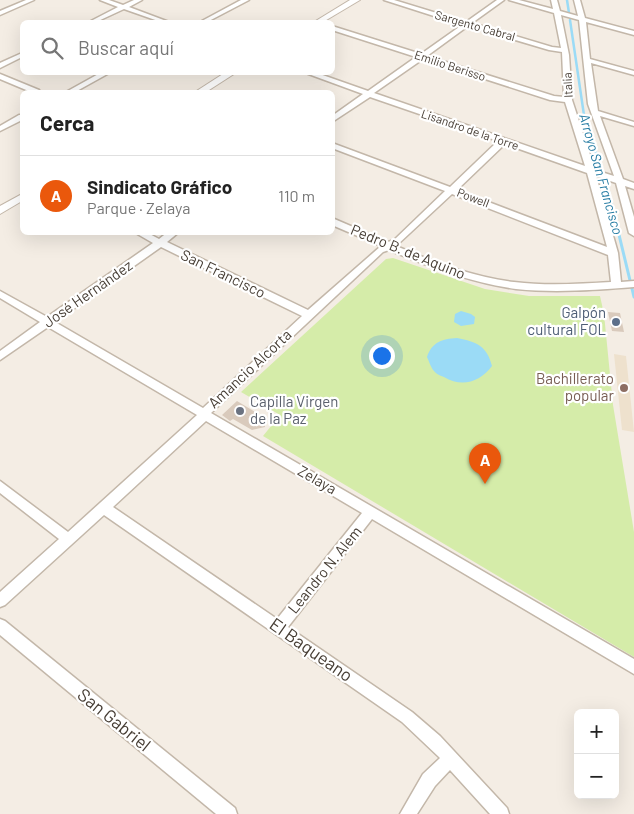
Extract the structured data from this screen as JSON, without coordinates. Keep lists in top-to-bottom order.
{
  "streets": {
    "street": [
      "Sargento Cabral",
      "Emilio Berisso",
      "Italia",
      "Lisandro de la Torre",
      "Powell",
      "Pedro B. de Aquino",
      "San Francisco",
      "José Hernández",
      "Amancio Alcorta",
      "Zelaya",
      "Leandro N. Alem",
      "El Baqueano",
      "San Gabriel"
    ]
  },
  "crossings": [
    ["Sargento Cabral", "Italia"],
    ["Emilio Berisso", "Italia"],
    ["Italia", "Lisandro de la Torre"],
    ["Italia", "Powell"],
    ["Italia", "Pedro B. de Aquino"],
    ["Lisandro de la Torre", "Amancio Alcorta"],
    ["Powell", "Amancio Alcorta"],
    ["Pedro B. de Aquino", "Amancio Alcorta"],
    ["San Francisco", "José Hernández"],
    ["San Francisco", "Amancio Alcorta"],
    ["José Hernández", "Zelaya"],
    ["Amancio Alcorta", "Zelaya"],
    ["Amancio Alcorta", "El Baqueano"],
    ["Zelaya", "Leandro N. Alem"],
    ["Leandro N. Alem", "El Baqueano"]
  ],
  "water": ["Arroyo San Francisco"],
  "places": ["Galpón cultural FOL", "Bachillerato popular", "Capilla Virgen de la Paz"],
  "page": {
    "search": "Buscar aquí",
    "heading": "Cerca",
    "list": [
      {
        "mark": "A",
        "name": "Sindicato Gráfico",
        "note": "Parque · Zelaya",
        "value": "110 m"
      }
    ],
    "pins": "A",
    "map_buttons": ["+", "−"]
  }
}
